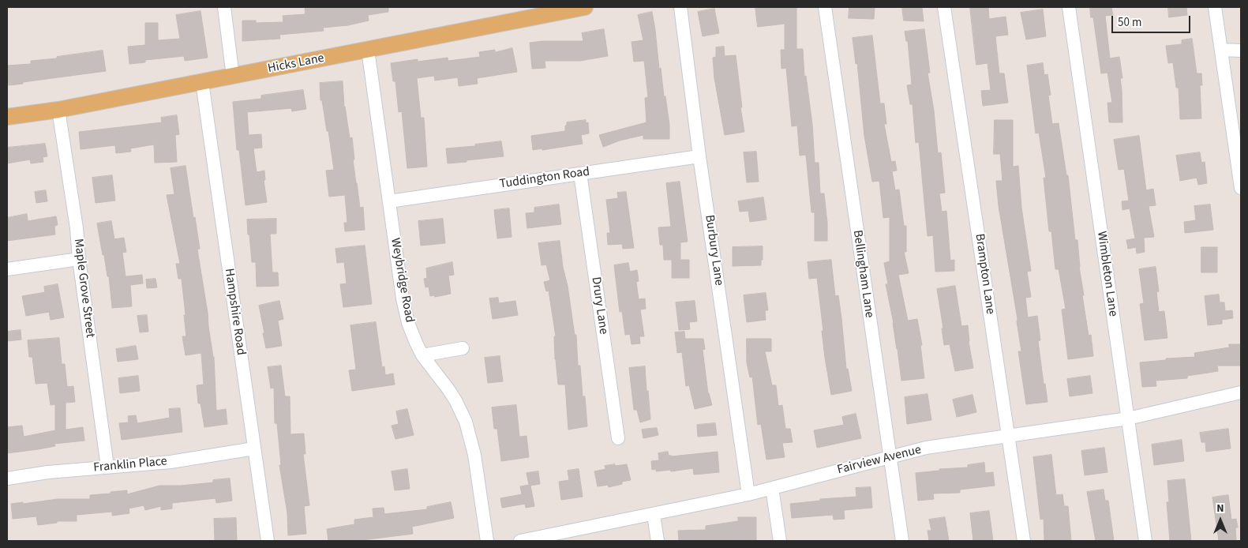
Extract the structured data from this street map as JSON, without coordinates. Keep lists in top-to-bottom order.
{
  "streets": {
    "main road": ["Hicks Lane"],
    "street": [
      "Tuddington Road",
      "Burbury Lane",
      "Bellingham Lane",
      "Brampton Lane",
      "Wimbleton Lane",
      "Weybridge Road",
      "Maple Grove Street",
      "Drury Lane",
      "Hampshire Road",
      "Fairview Avenue",
      "Franklin Place"
    ]
  },
  "crossings": [
    ["Hicks Lane", "Weybridge Road"],
    ["Hicks Lane", "Maple Grove Street"],
    ["Hicks Lane", "Hampshire Road"],
    ["Tuddington Road", "Burbury Lane"],
    ["Tuddington Road", "Weybridge Road"],
    ["Tuddington Road", "Drury Lane"],
    ["Burbury Lane", "Fairview Avenue"],
    ["Bellingham Lane", "Fairview Avenue"],
    ["Brampton Lane", "Fairview Avenue"],
    ["Wimbleton Lane", "Fairview Avenue"],
    ["Maple Grove Street", "Franklin Place"],
    ["Hampshire Road", "Franklin Place"]
  ],
  "scale_bar": "50 m",
  "north": "top"
}
